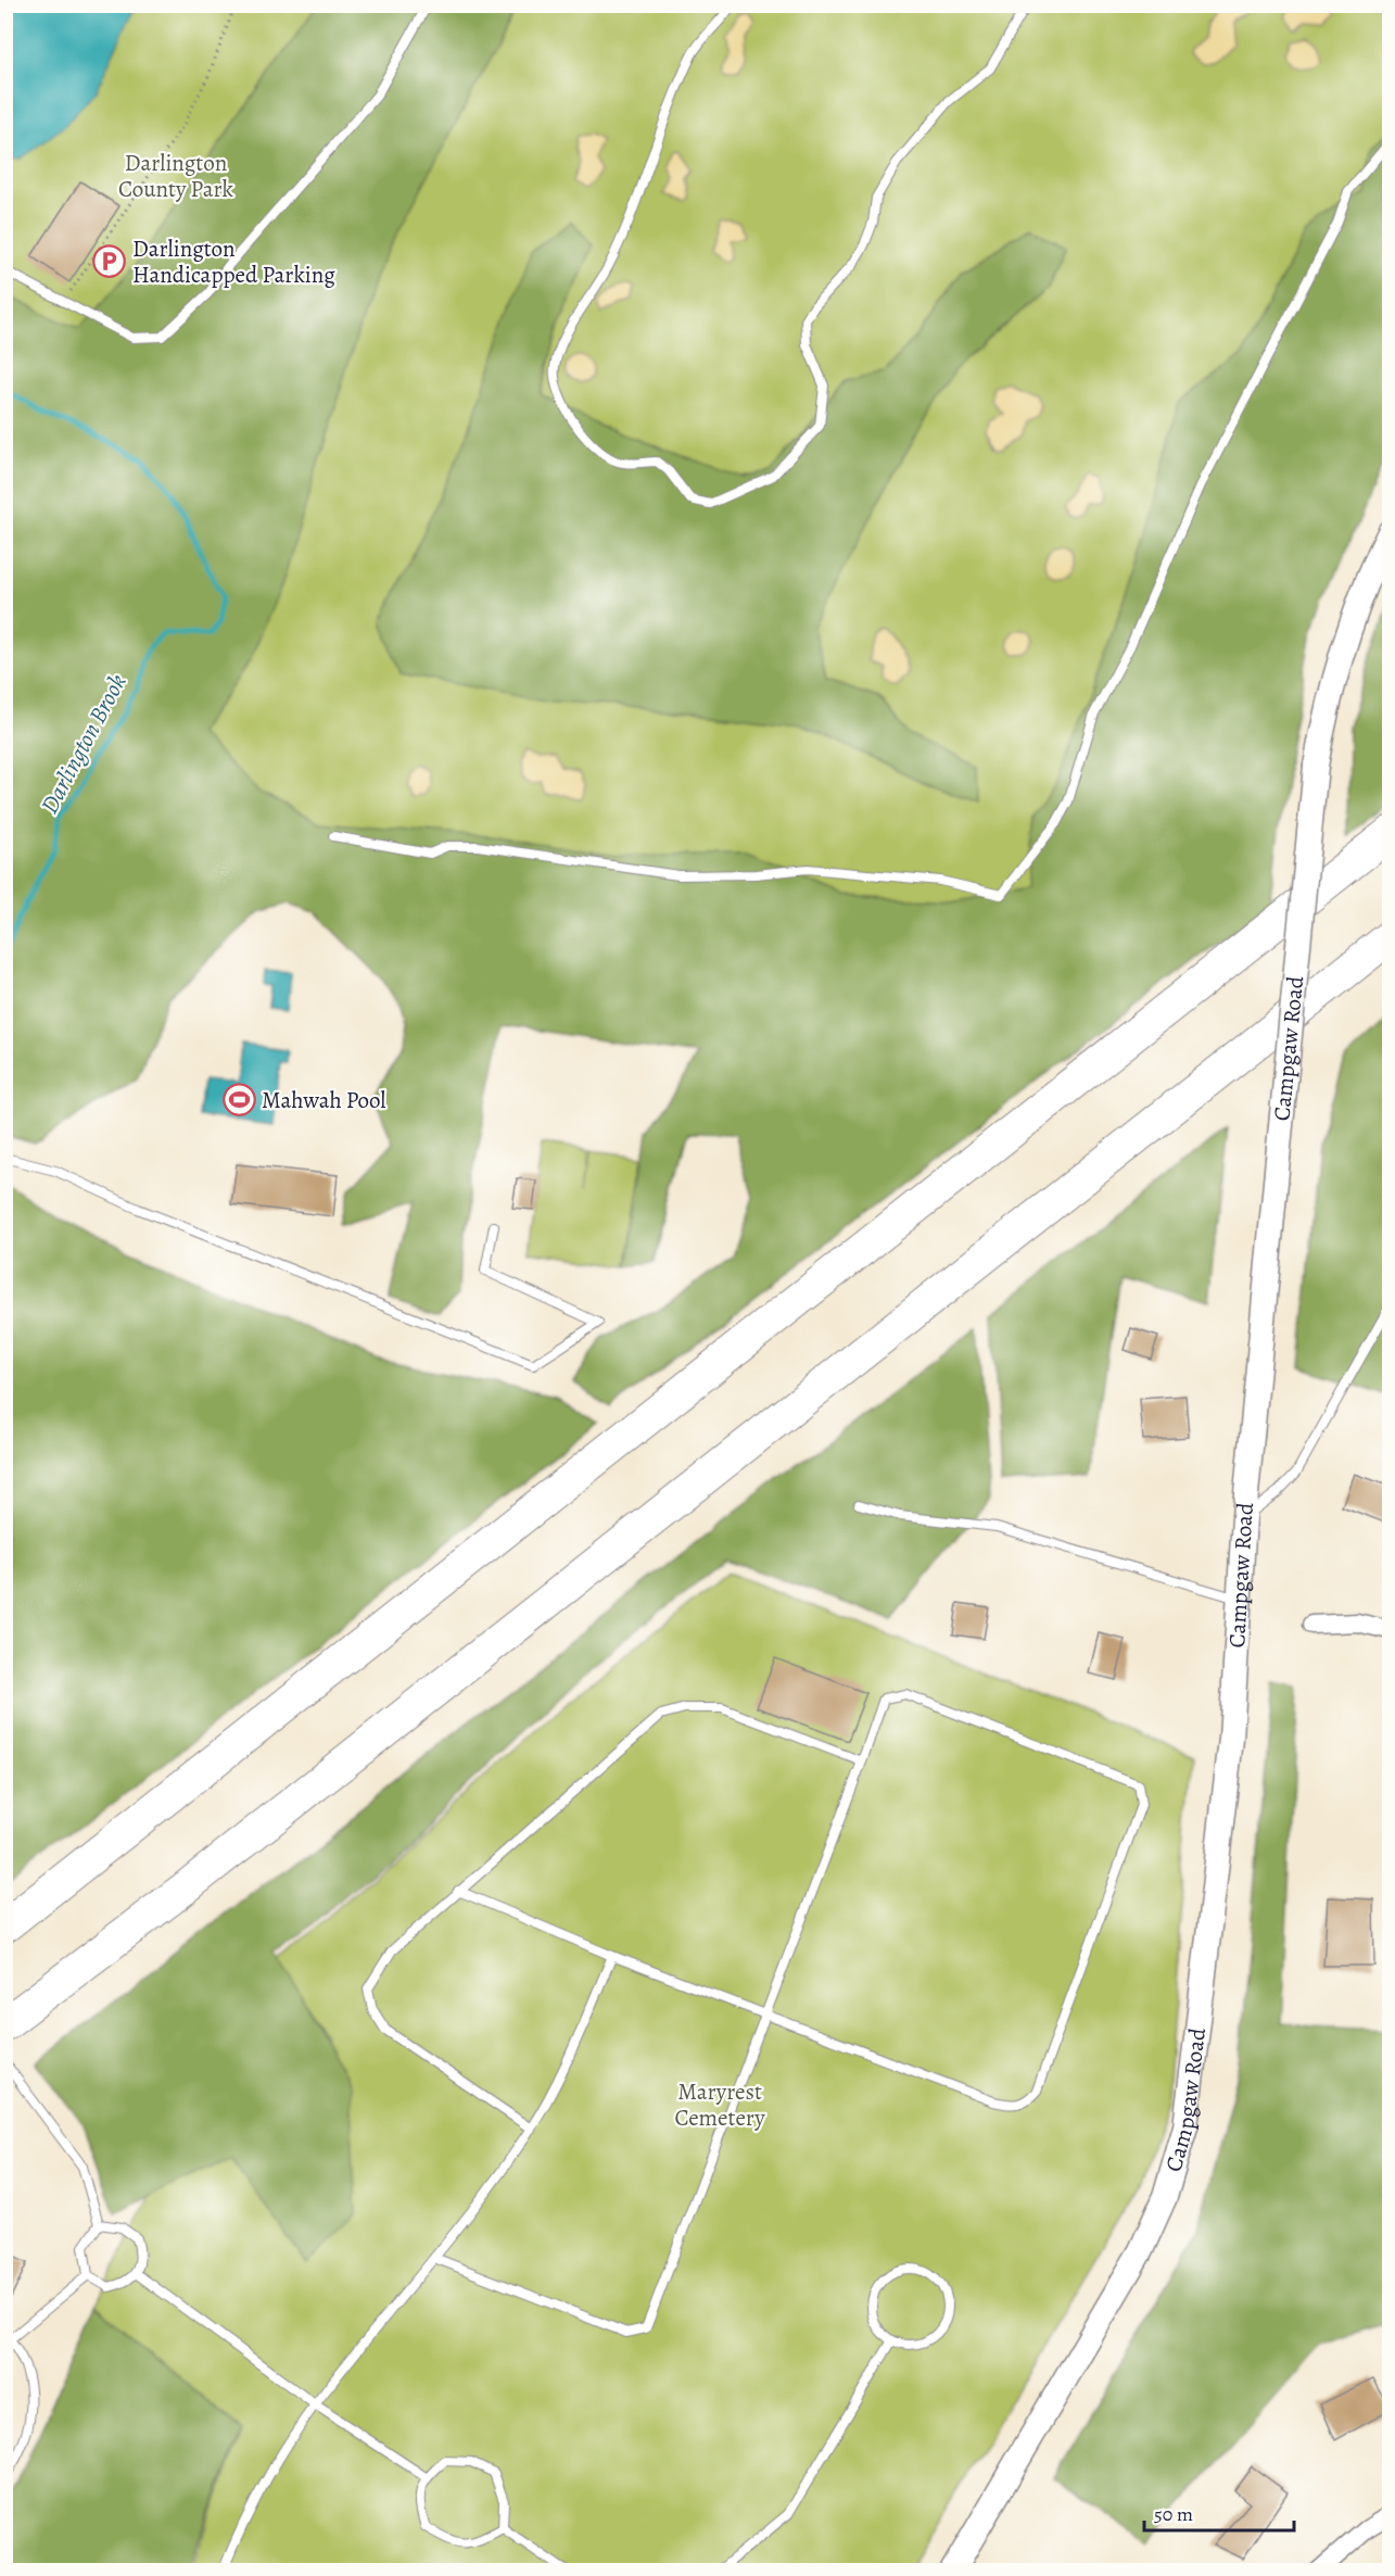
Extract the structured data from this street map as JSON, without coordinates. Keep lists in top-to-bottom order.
{
  "streets": {
    "main road": ["Campgaw Road"]
  },
  "water": ["Darlington Brook"],
  "parks": ["Darlington County Park", "Maryrest Cemetery"],
  "places": {
    "parking": ["Darlington Handicapped Parking"],
    "sports": ["Mahwah Pool"]
  },
  "scale_bar": "50 m"
}
